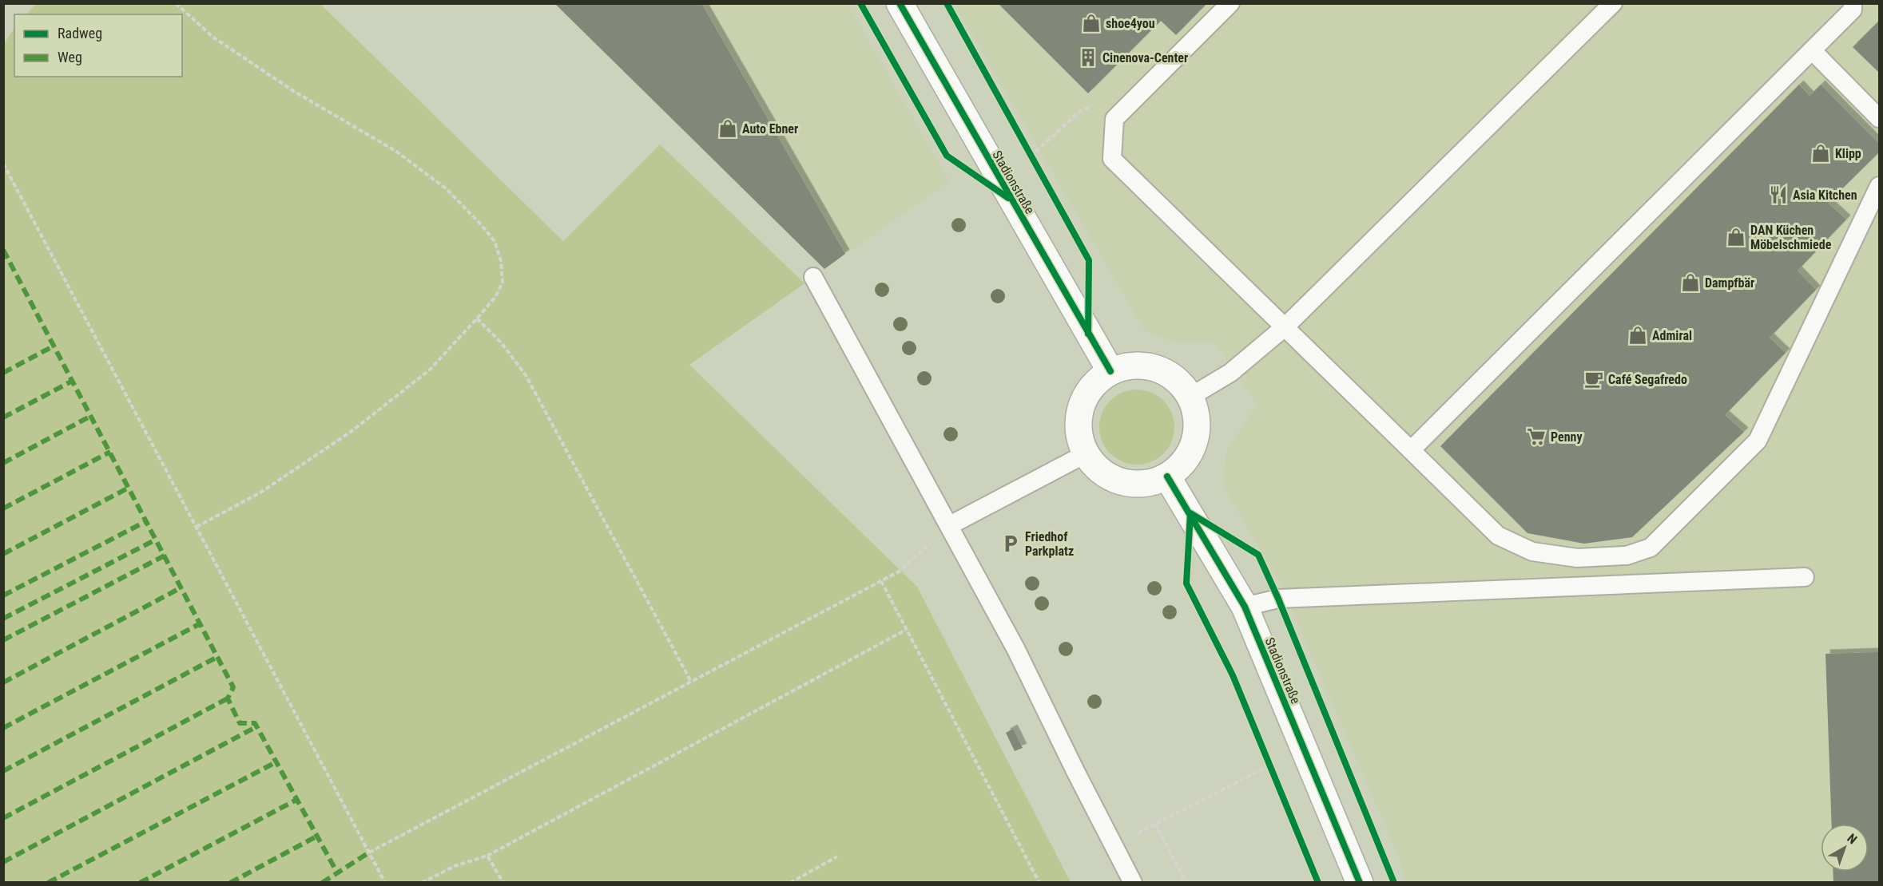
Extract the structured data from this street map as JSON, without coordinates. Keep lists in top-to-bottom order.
{
  "streets": {
    "street": ["Stadionstraße"]
  },
  "places": {
    "shop": [
      "shoe4you",
      "Auto Ebner",
      "Klipp",
      "DAN Küchen Möbelschmiede",
      "Dampfbär",
      "Admiral"
    ],
    "building": ["Cinenova-Center"],
    "restaurant": ["Asia Kitchen"],
    "cafe": ["Café Segafredo"],
    "supermarket": ["Penny"],
    "parking": ["Friedhof Parkplatz"]
  },
  "legend": ["Radweg", "Weg"],
  "north": "top right"
}
